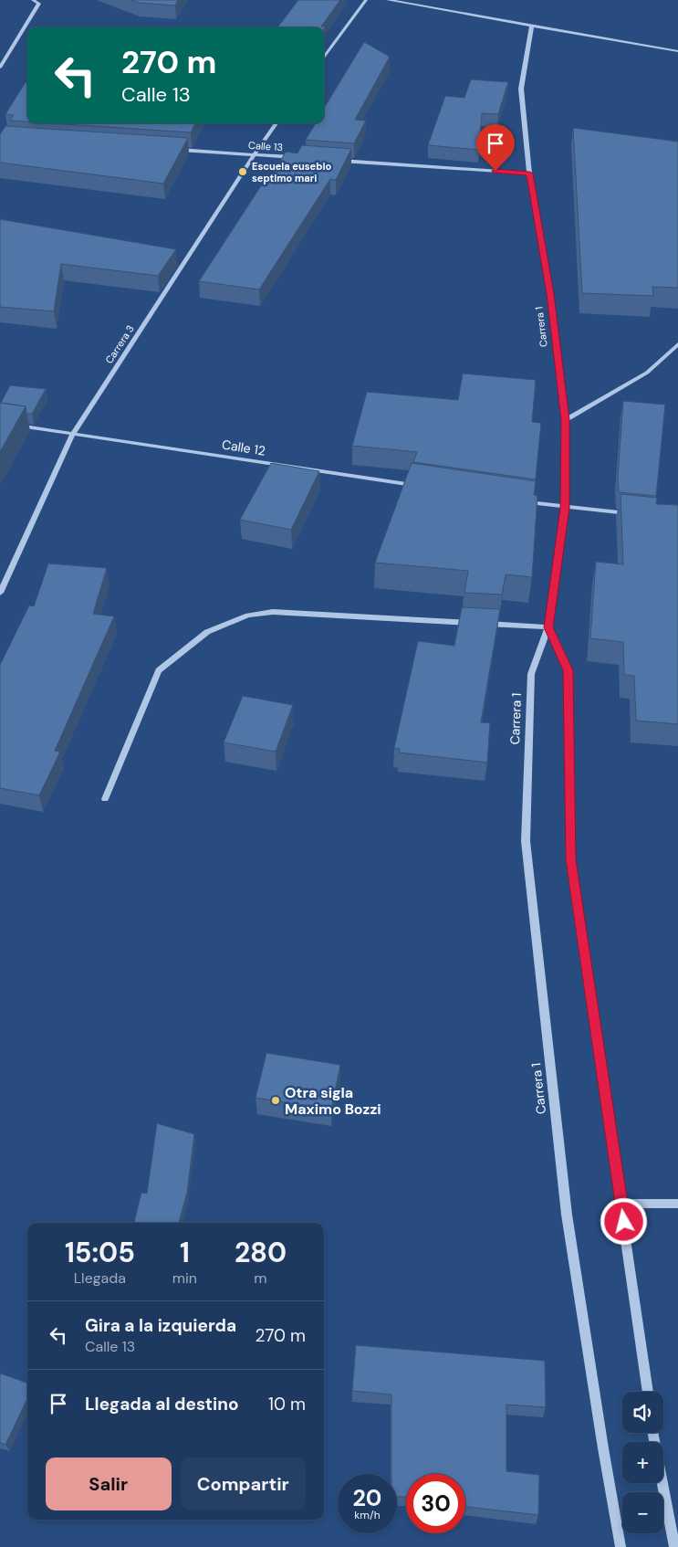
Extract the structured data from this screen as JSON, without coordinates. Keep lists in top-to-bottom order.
{
  "streets": {
    "street": [
      "Calle 13",
      "Carrera 1",
      "Carrera 3",
      "Calle 12"
    ]
  },
  "crossings": [
    ["Calle 13", "Carrera 3"],
    ["Carrera 3", "Calle 12"]
  ],
  "places": ["Escuela eusebio septimo mari", "Otra sigla Maximo Bozzi"],
  "page": {
    "turn": ["270 m", "Calle 13"],
    "eta": [
      "15:05",
      "Llegada",
      "1",
      "min",
      "280",
      "m"
    ],
    "list": [
      {
        "name": "Gira a la izquierda",
        "note": "Calle 13",
        "value": "270 m"
      },
      {
        "name": "Llegada al destino",
        "value": "10 m"
      }
    ],
    "map_buttons": ["+", "−"],
    "buttons": ["Salir", "Compartir"],
    "speed": "20 km/h",
    "limit": "30"
  }
}
